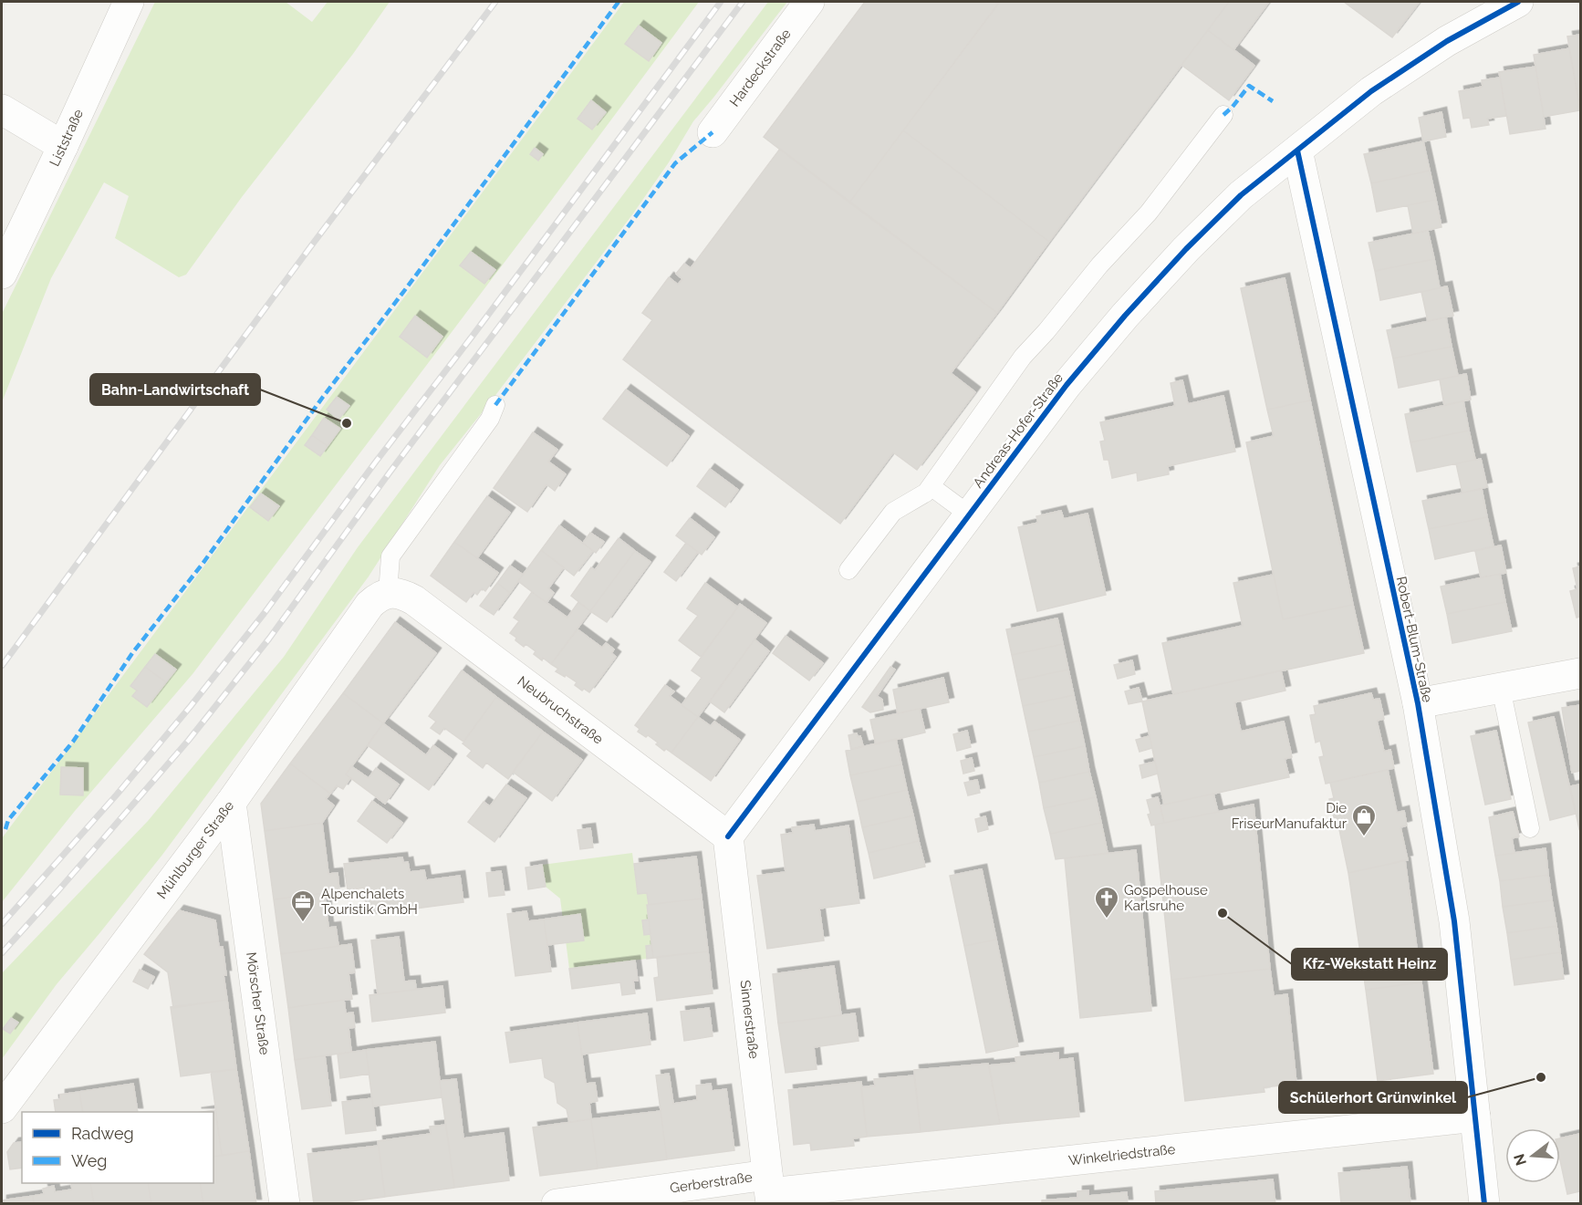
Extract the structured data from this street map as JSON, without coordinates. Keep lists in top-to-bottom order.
{
  "streets": {
    "street": [
      "Hardeckstraße",
      "Liststraße",
      "Andreas-Hofer-Straße",
      "Robert-Blum-Straße",
      "Neubruchstraße",
      "Mühlburger Straße",
      "Mörscher Straße",
      "Sinnerstraße",
      "Winkelriedstraße",
      "Gerberstraße"
    ]
  },
  "crossings": [
    ["Andreas-Hofer-Straße", "Robert-Blum-Straße"],
    ["Andreas-Hofer-Straße", "Neubruchstraße"],
    ["Andreas-Hofer-Straße", "Sinnerstraße"],
    ["Robert-Blum-Straße", "Winkelriedstraße"],
    ["Neubruchstraße", "Mühlburger Straße"],
    ["Neubruchstraße", "Sinnerstraße"],
    ["Mühlburger Straße", "Mörscher Straße"],
    ["Sinnerstraße", "Winkelriedstraße"],
    ["Sinnerstraße", "Gerberstraße"],
    ["Winkelriedstraße", "Gerberstraße"]
  ],
  "places": {
    "other": ["Bahn-Landwirtschaft", "Kfz-Wekstatt Heinz", "Schülerhort Grünwinkel"],
    "shop": ["Die FriseurManufaktur"],
    "church": ["Gospelhouse Karlsruhe"],
    "office": ["Alpenchalets Touristik GmbH"]
  },
  "legend": ["Radweg", "Weg"],
  "north": "left"
}
